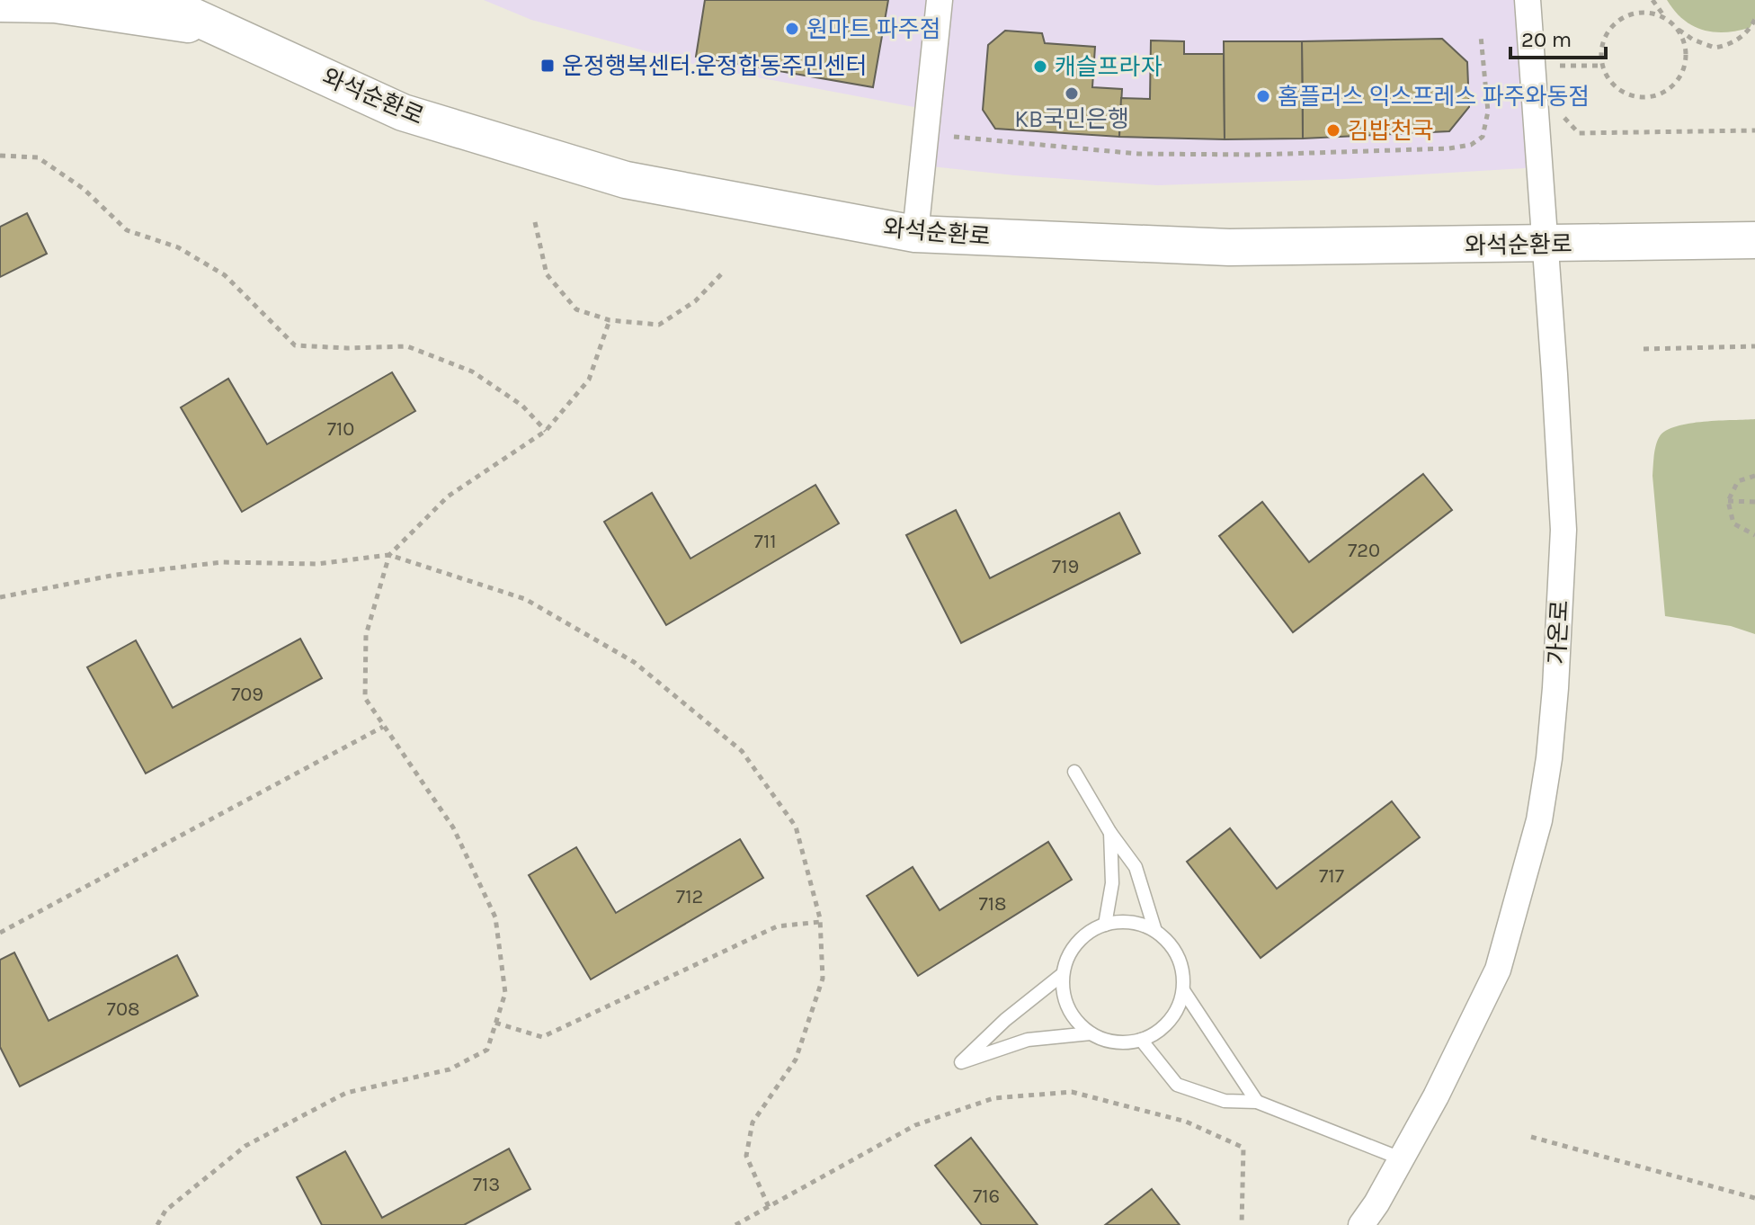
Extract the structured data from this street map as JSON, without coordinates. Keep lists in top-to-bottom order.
{
  "streets": {
    "street": ["와석순환로", "가온로"]
  },
  "crossings": [
    ["와석순환로", "가온로"]
  ],
  "places": {
    "other": [
      "원마트 파주점",
      "캐슬프라자",
      "KB국민은행",
      "홈플러스 익스프레스 파주와동점",
      "김밥천국"
    ],
    "transit": ["운정행복센터.운정합동주민센터"]
  },
  "house_numbers": [
    "710",
    "711",
    "720",
    "719",
    "709",
    "717",
    "712",
    "718",
    "708",
    "713",
    "716"
  ],
  "scale_bar": "20 m"
}
